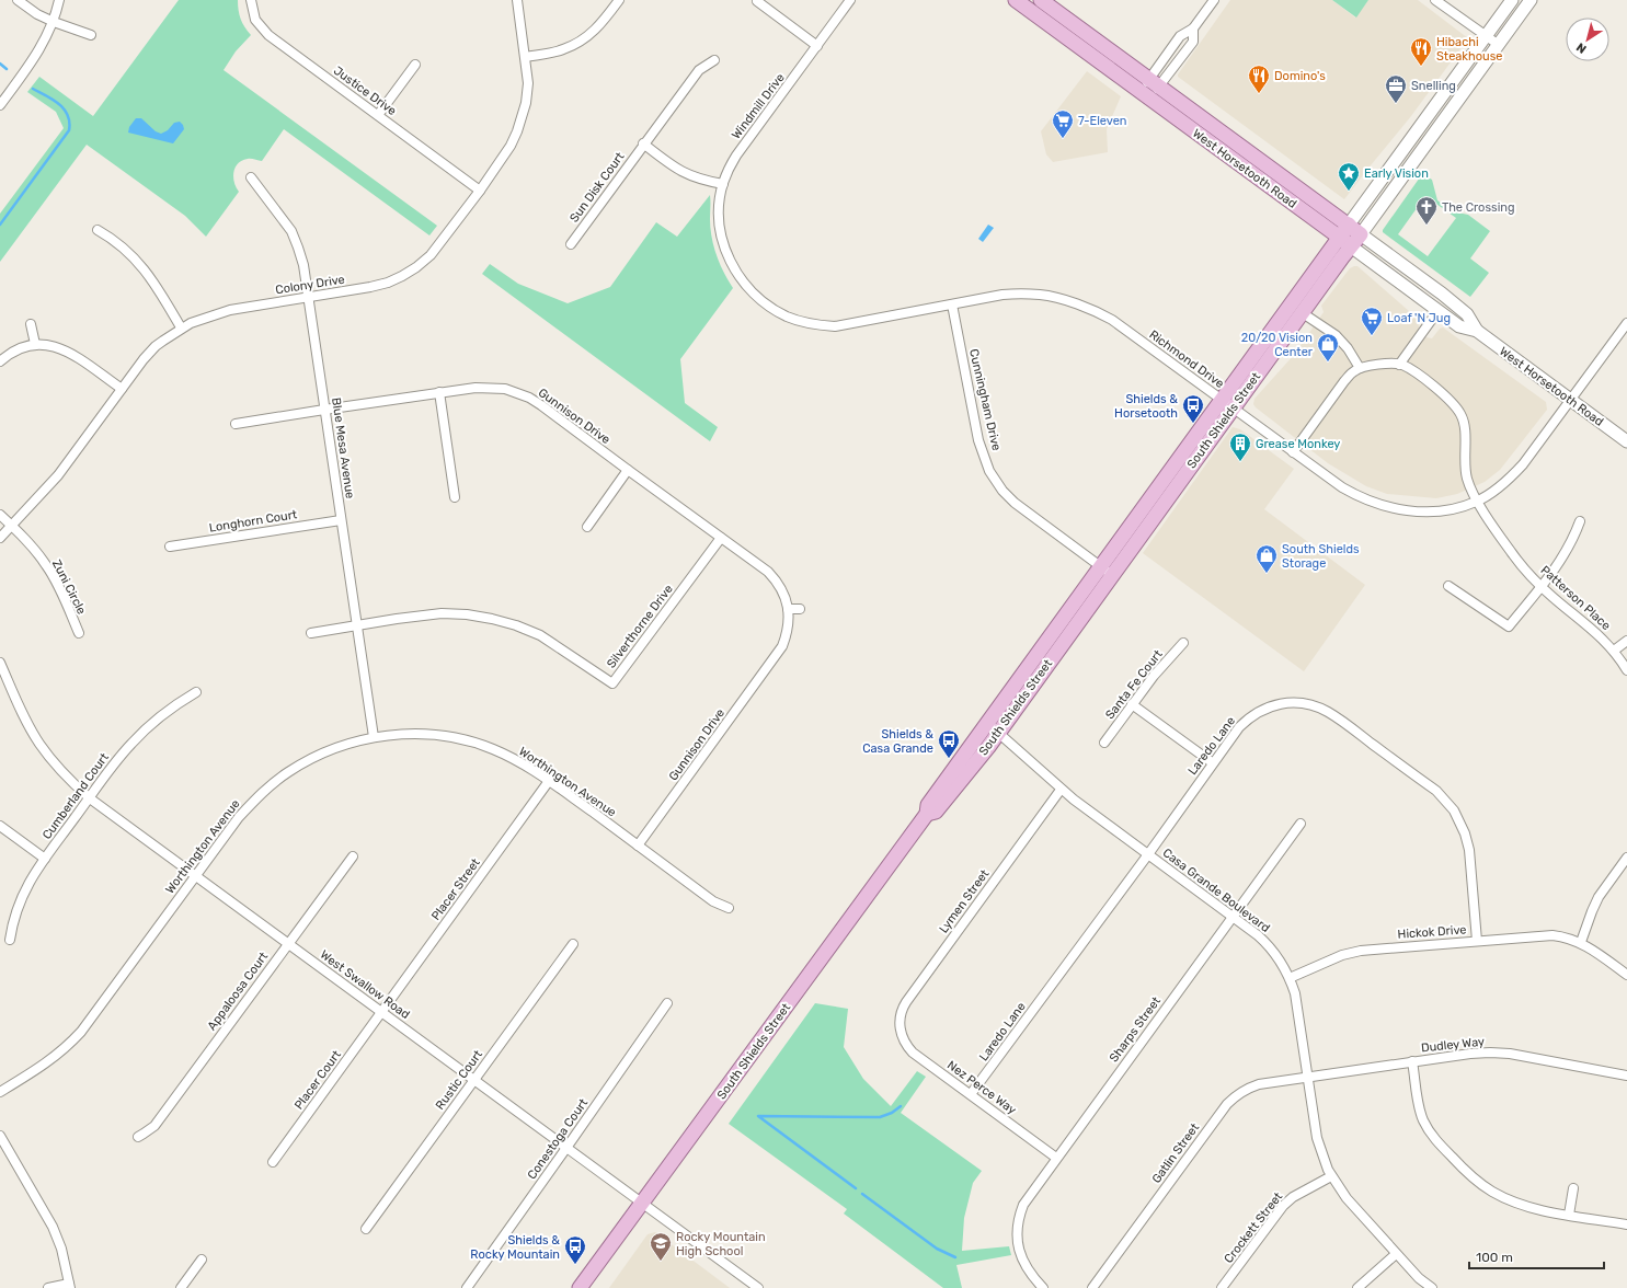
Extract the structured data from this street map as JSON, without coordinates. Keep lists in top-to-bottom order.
{
  "streets": {
    "main road": ["West Horsetooth Road", "South Shields Street"],
    "street": [
      "Justice Drive",
      "Windmill Drive",
      "Sun Disk Court",
      "Colony Drive",
      "Richmond Drive",
      "Cunningham Drive",
      "Gunnison Drive",
      "Blue Mesa Avenue",
      "Longhorn Court",
      "Zuni Circle",
      "Patterson Place",
      "Silverthorne Drive",
      "Santa Fe Court",
      "Laredo Lane",
      "Worthington Avenue",
      "Cumberland Court",
      "Placer Street",
      "Casa Grande Boulevard",
      "Lymen Street",
      "Hickok Drive",
      "West Swallow Road",
      "Appaloosa Court",
      "Sharps Street",
      "Dudley Way",
      "Placer Court",
      "Rustic Court",
      "Nez Perce Way",
      "Conestoga Court",
      "Gatlin Street",
      "Crockett Street"
    ]
  },
  "crossings": [
    ["Justice Drive", "Colony Drive"],
    ["Windmill Drive", "Richmond Drive"],
    ["West Horsetooth Road", "Richmond Drive"],
    ["West Horsetooth Road", "South Shields Street"],
    ["Colony Drive", "Blue Mesa Avenue"],
    ["Colony Drive", "Zuni Circle"],
    ["Richmond Drive", "Cunningham Drive"],
    ["Richmond Drive", "South Shields Street"],
    ["Richmond Drive", "Patterson Place"],
    ["Cunningham Drive", "South Shields Street"],
    ["Gunnison Drive", "Blue Mesa Avenue"],
    ["Gunnison Drive", "Silverthorne Drive"],
    ["Gunnison Drive", "Worthington Avenue"],
    ["South Shields Street", "Casa Grande Boulevard"],
    ["South Shields Street", "West Swallow Road"],
    ["Blue Mesa Avenue", "Longhorn Court"],
    ["Blue Mesa Avenue", "Silverthorne Drive"],
    ["Blue Mesa Avenue", "Worthington Avenue"],
    ["Laredo Lane", "Casa Grande Boulevard"],
    ["Laredo Lane", "Hickok Drive"],
    ["Laredo Lane", "Nez Perce Way"],
    ["Worthington Avenue", "Placer Street"],
    ["Worthington Avenue", "West Swallow Road"],
    ["Cumberland Court", "West Swallow Road"],
    ["Placer Street", "West Swallow Road"],
    ["Placer Street", "Placer Court"],
    ["Casa Grande Boulevard", "Lymen Street"],
    ["Casa Grande Boulevard", "Hickok Drive"],
    ["Casa Grande Boulevard", "Sharps Street"],
    ["Casa Grande Boulevard", "Dudley Way"],
    ["Casa Grande Boulevard", "Gatlin Street"],
    ["Casa Grande Boulevard", "Crockett Street"],
    ["Lymen Street", "Nez Perce Way"],
    ["West Swallow Road", "Appaloosa Court"],
    ["West Swallow Road", "Placer Court"],
    ["West Swallow Road", "Rustic Court"],
    ["West Swallow Road", "Conestoga Court"],
    ["Sharps Street", "Nez Perce Way"],
    ["Dudley Way", "Gatlin Street"]
  ],
  "places": {
    "restaurant": ["Hibachi Steakhouse", "Domino's"],
    "office": ["Snelling"],
    "supermarket": ["7-Eleven", "Loaf 'N Jug"],
    "place": ["Early Vision"],
    "church": ["The Crossing"],
    "shop": ["20/20 Vision Center", "South Shields Storage"],
    "bus stop": ["Shields & Horsetooth", "Shields & Casa Grande", "Shields & Rocky Mountain"],
    "building": ["Grease Monkey"],
    "school or university": ["Rocky Mountain High School"]
  },
  "scale_bar": "100 m",
  "north": "bottom left"
}
